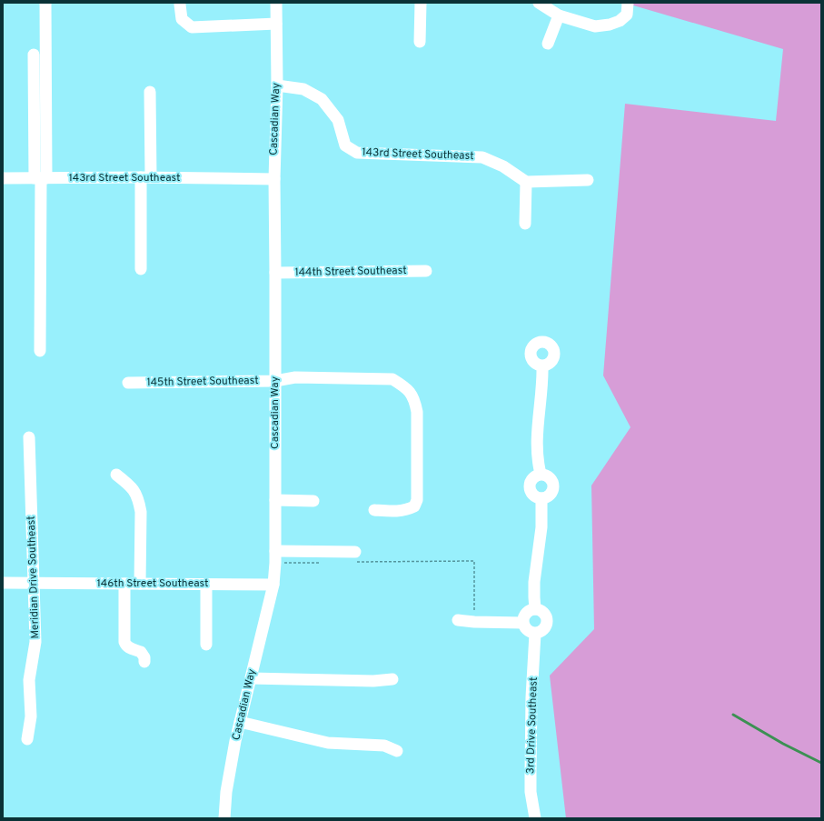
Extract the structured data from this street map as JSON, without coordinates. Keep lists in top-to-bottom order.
{
  "streets": {
    "street": [
      "Cascadian Way",
      "143rd Street Southeast",
      "144th Street Southeast",
      "145th Street Southeast",
      "Meridian Drive Southeast",
      "146th Street Southeast",
      "3rd Drive Southeast"
    ]
  },
  "crossings": [
    ["Cascadian Way", "143rd Street Southeast"],
    ["Cascadian Way", "144th Street Southeast"],
    ["Cascadian Way", "145th Street Southeast"],
    ["Cascadian Way", "146th Street Southeast"],
    ["Meridian Drive Southeast", "146th Street Southeast"]
  ]
}
